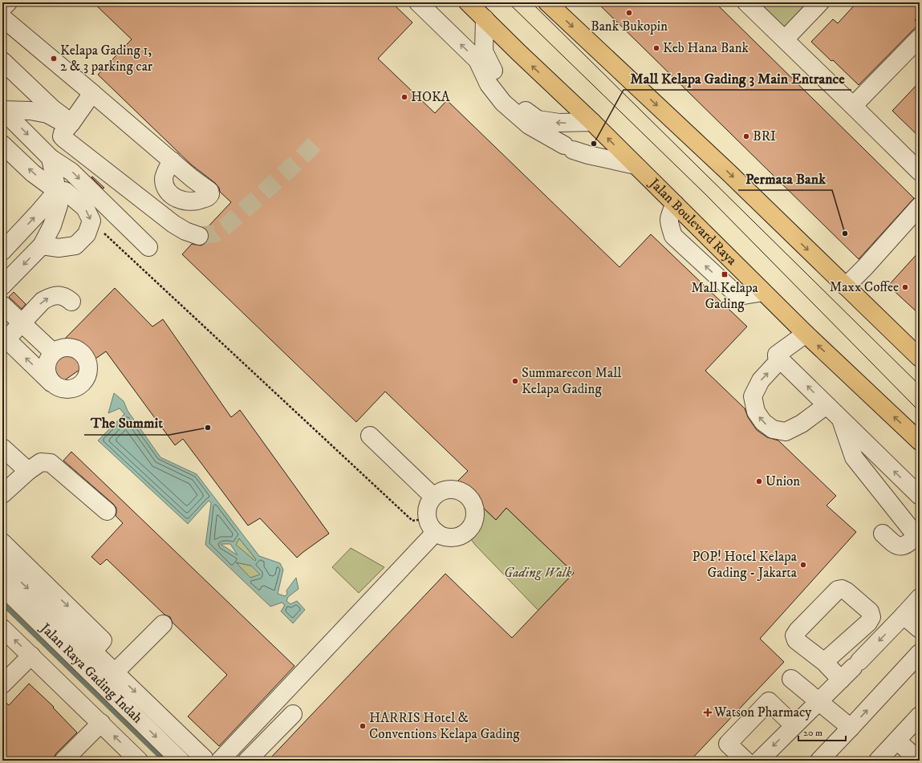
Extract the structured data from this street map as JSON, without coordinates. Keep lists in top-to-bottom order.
{
  "streets": {
    "main road": ["Jalan Boulevard Raya"],
    "street": ["Jalan Raya Gading Indah"]
  },
  "parks": ["Gading Walk"],
  "places": {
    "other": [
      "Bank Bukopin",
      "Keb Hana Bank",
      "Kelapa Gading 1, 2 & 3 parking car",
      "HOKA",
      "BRI",
      "Mall Kelapa Gading 3 Main Entrance",
      "Permata Bank",
      "Maxx Coffee",
      "Summarecon Mall Kelapa Gading",
      "The Summit",
      "Union",
      "POP! Hotel Kelapa Gading - Jakarta",
      "HARRIS Hotel & Conventions Kelapa Gading"
    ],
    "transit": ["Mall Kelapa Gading"],
    "health": ["Watson Pharmacy"]
  },
  "scale_bar": "20 m"
}
